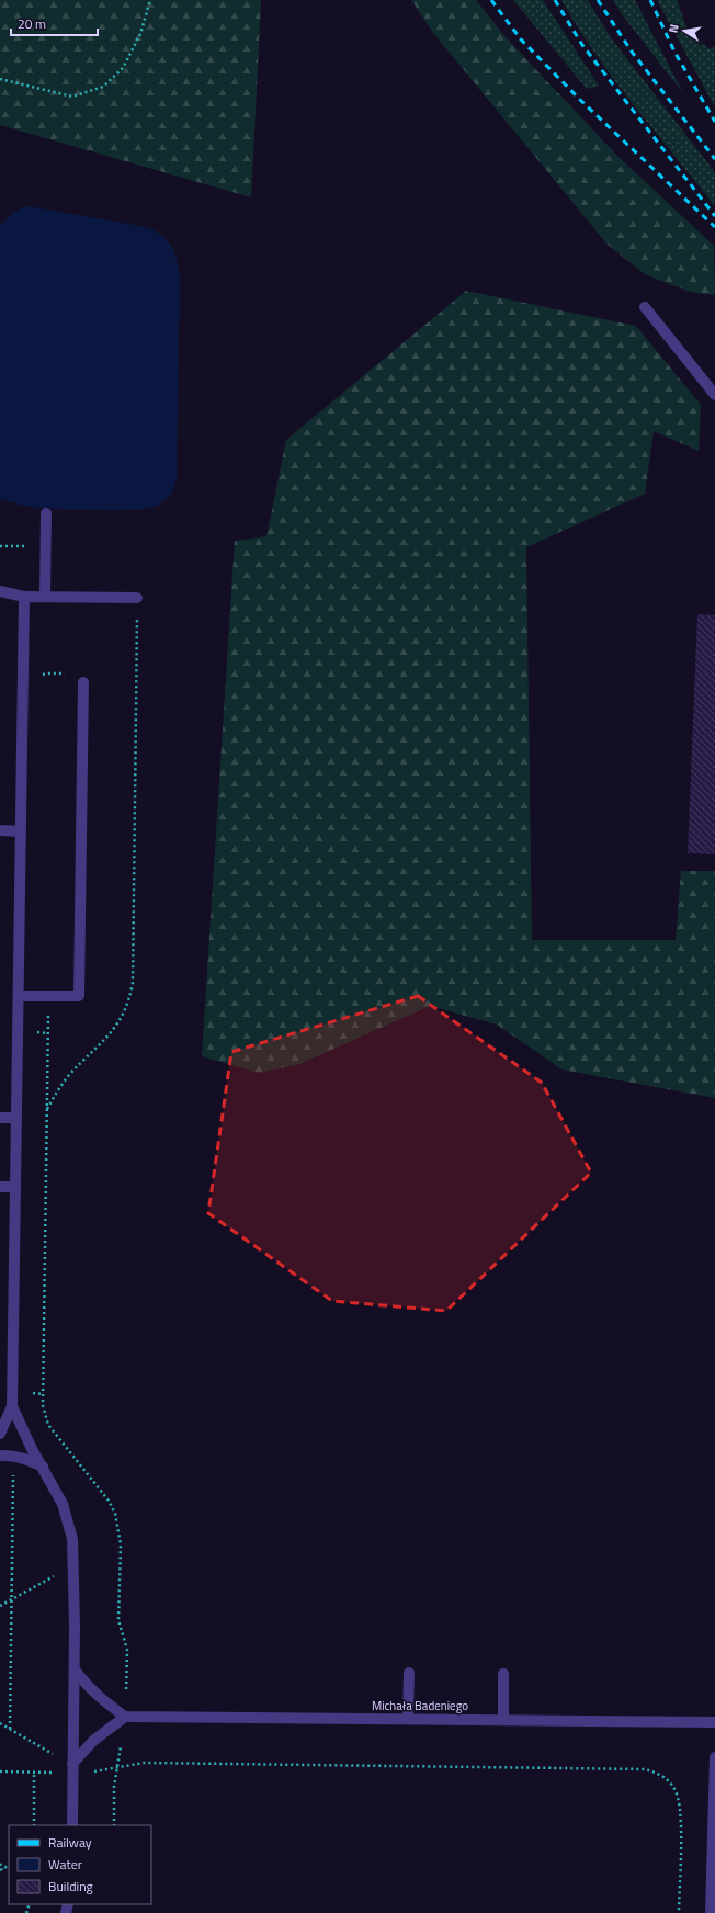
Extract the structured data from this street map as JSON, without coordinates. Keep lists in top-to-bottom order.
{
  "streets": {
    "lane": ["Michała Badeniego"]
  },
  "legend": ["Railway", "Water", "Building"],
  "scale_bar": "20 m",
  "north": "left"
}
